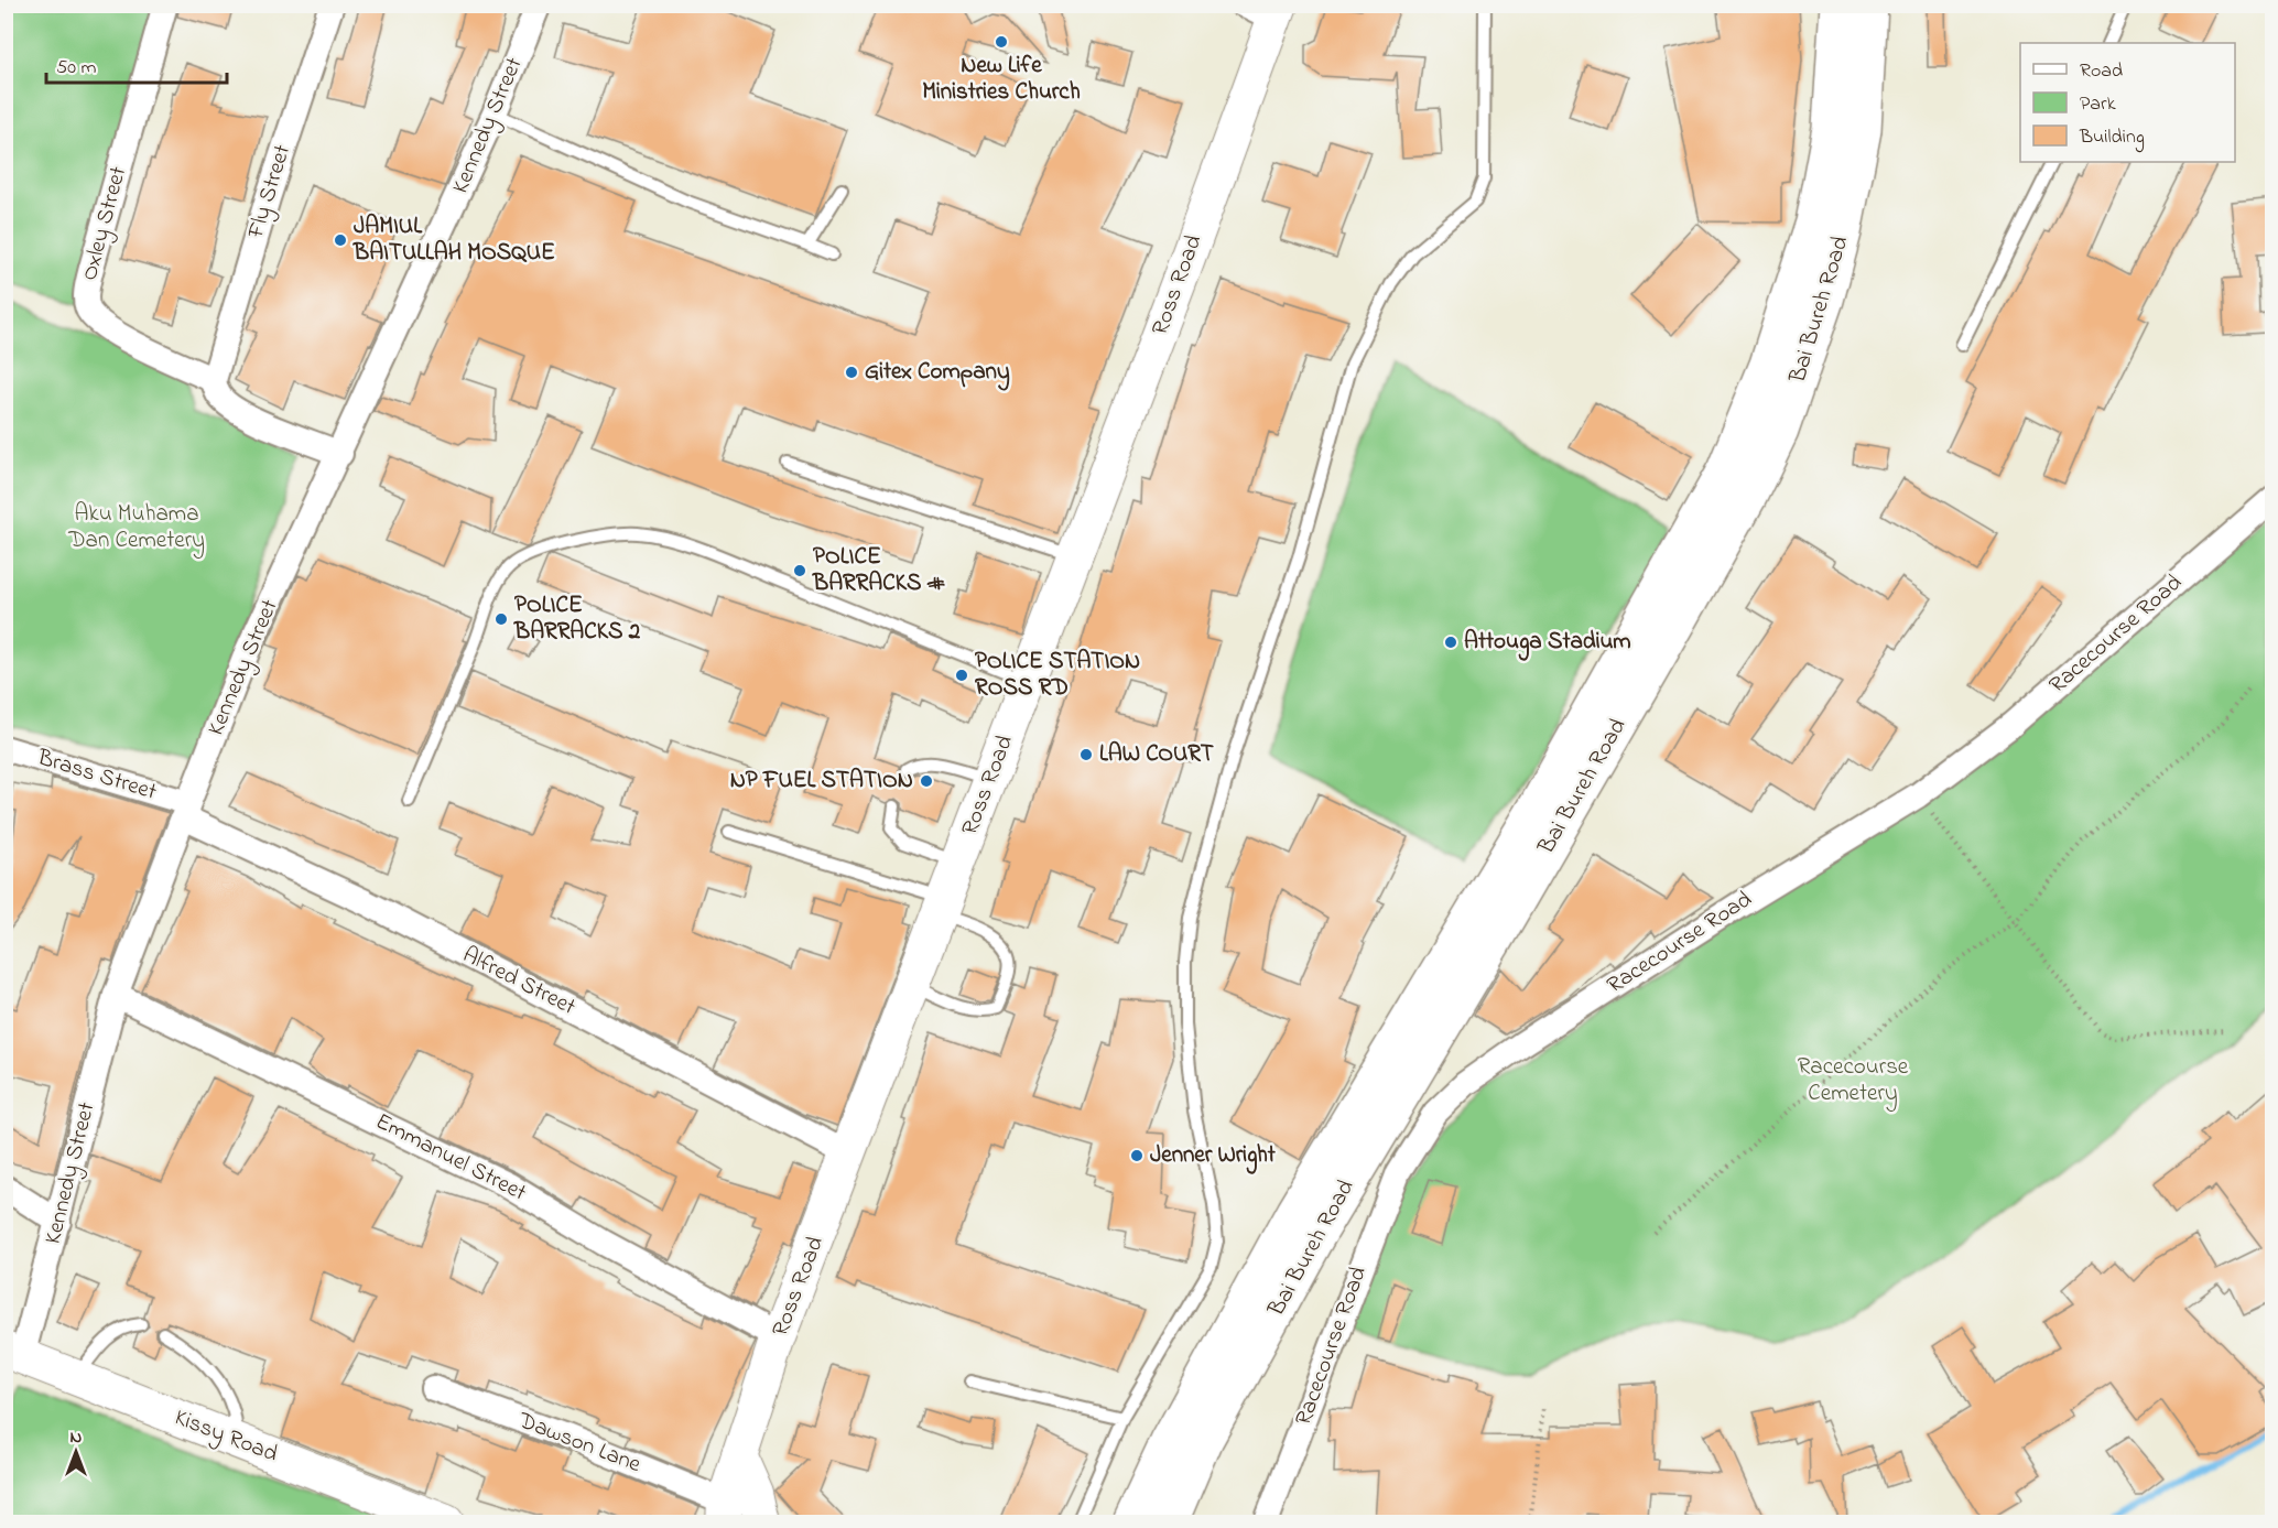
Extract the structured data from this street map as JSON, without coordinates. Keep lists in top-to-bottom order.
{
  "streets": {
    "highway": ["Bai Bureh Road"],
    "main road": ["Ross Road", "Kissy Road"],
    "street": [
      "Kennedy Street",
      "Fly Street",
      "Oxley Street",
      "Racecourse Road",
      "Brass Street",
      "Alfred Street",
      "Emmanuel Street",
      "Dawson Lane"
    ]
  },
  "crossings": [
    ["Kennedy Street", "Oxley Street"],
    ["Kennedy Street", "Brass Street"],
    ["Kennedy Street", "Alfred Street"],
    ["Kennedy Street", "Emmanuel Street"],
    ["Kennedy Street", "Kissy Road"],
    ["Fly Street", "Oxley Street"],
    ["Ross Road", "Alfred Street"],
    ["Ross Road", "Emmanuel Street"],
    ["Ross Road", "Dawson Lane"],
    ["Brass Street", "Alfred Street"]
  ],
  "parks": ["Aku Muhama Dan Cemetery", "Racecourse Cemetery"],
  "places": [
    "New Life Ministries Church",
    "JAMIUL BAITULLAH MOSQUE",
    "Gitex Company",
    "POLICE BARRACKS #",
    "POLICE BARRACKS 2",
    "Attouga Stadium",
    "POLICE STATION ROSS RD",
    "LAW COURT",
    "NP FUEL STATION",
    "Jenner Wright"
  ],
  "legend": ["Road", "Park", "Building"],
  "scale_bar": "50 m",
  "north": "top"
}
